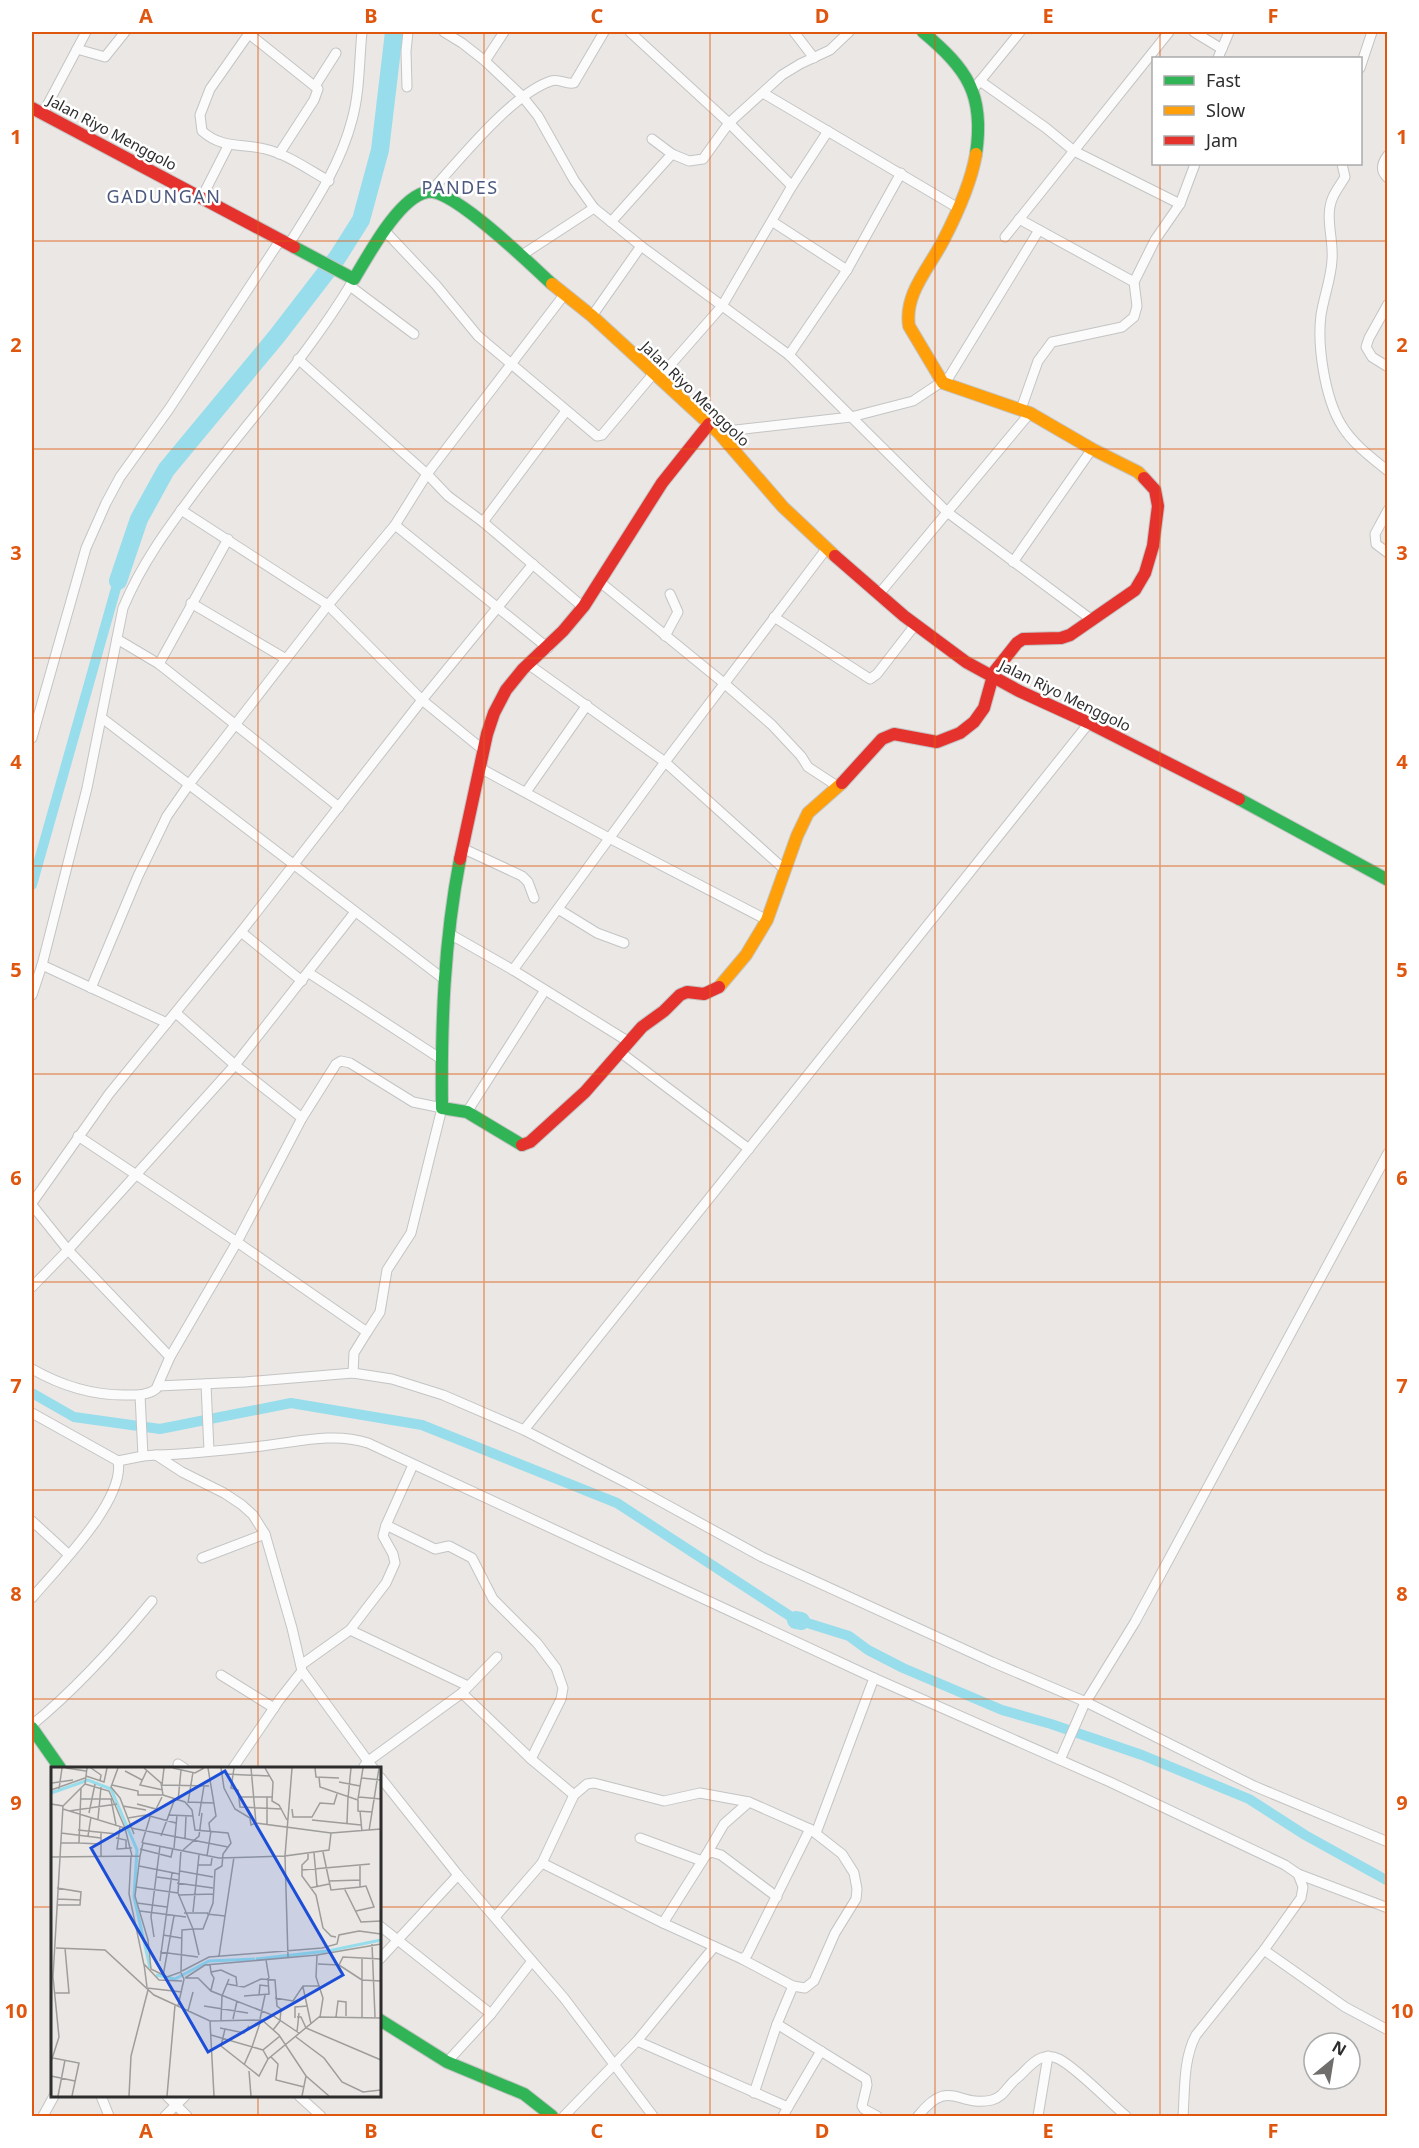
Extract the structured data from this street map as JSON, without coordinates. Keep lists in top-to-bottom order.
{
  "streets": {
    "street": ["Jalan Riyo Menggolo"]
  },
  "districts": ["PANDES", "GADUNGAN"],
  "legend": ["Fast", "Slow", "Jam"],
  "north": "top right",
  "grid": {
    "columns": [
      "A",
      "B",
      "C",
      "D",
      "E",
      "F"
    ],
    "rows": [
      "1",
      "2",
      "3",
      "4",
      "5",
      "6",
      "7",
      "8",
      "9",
      "10"
    ]
  }
}
